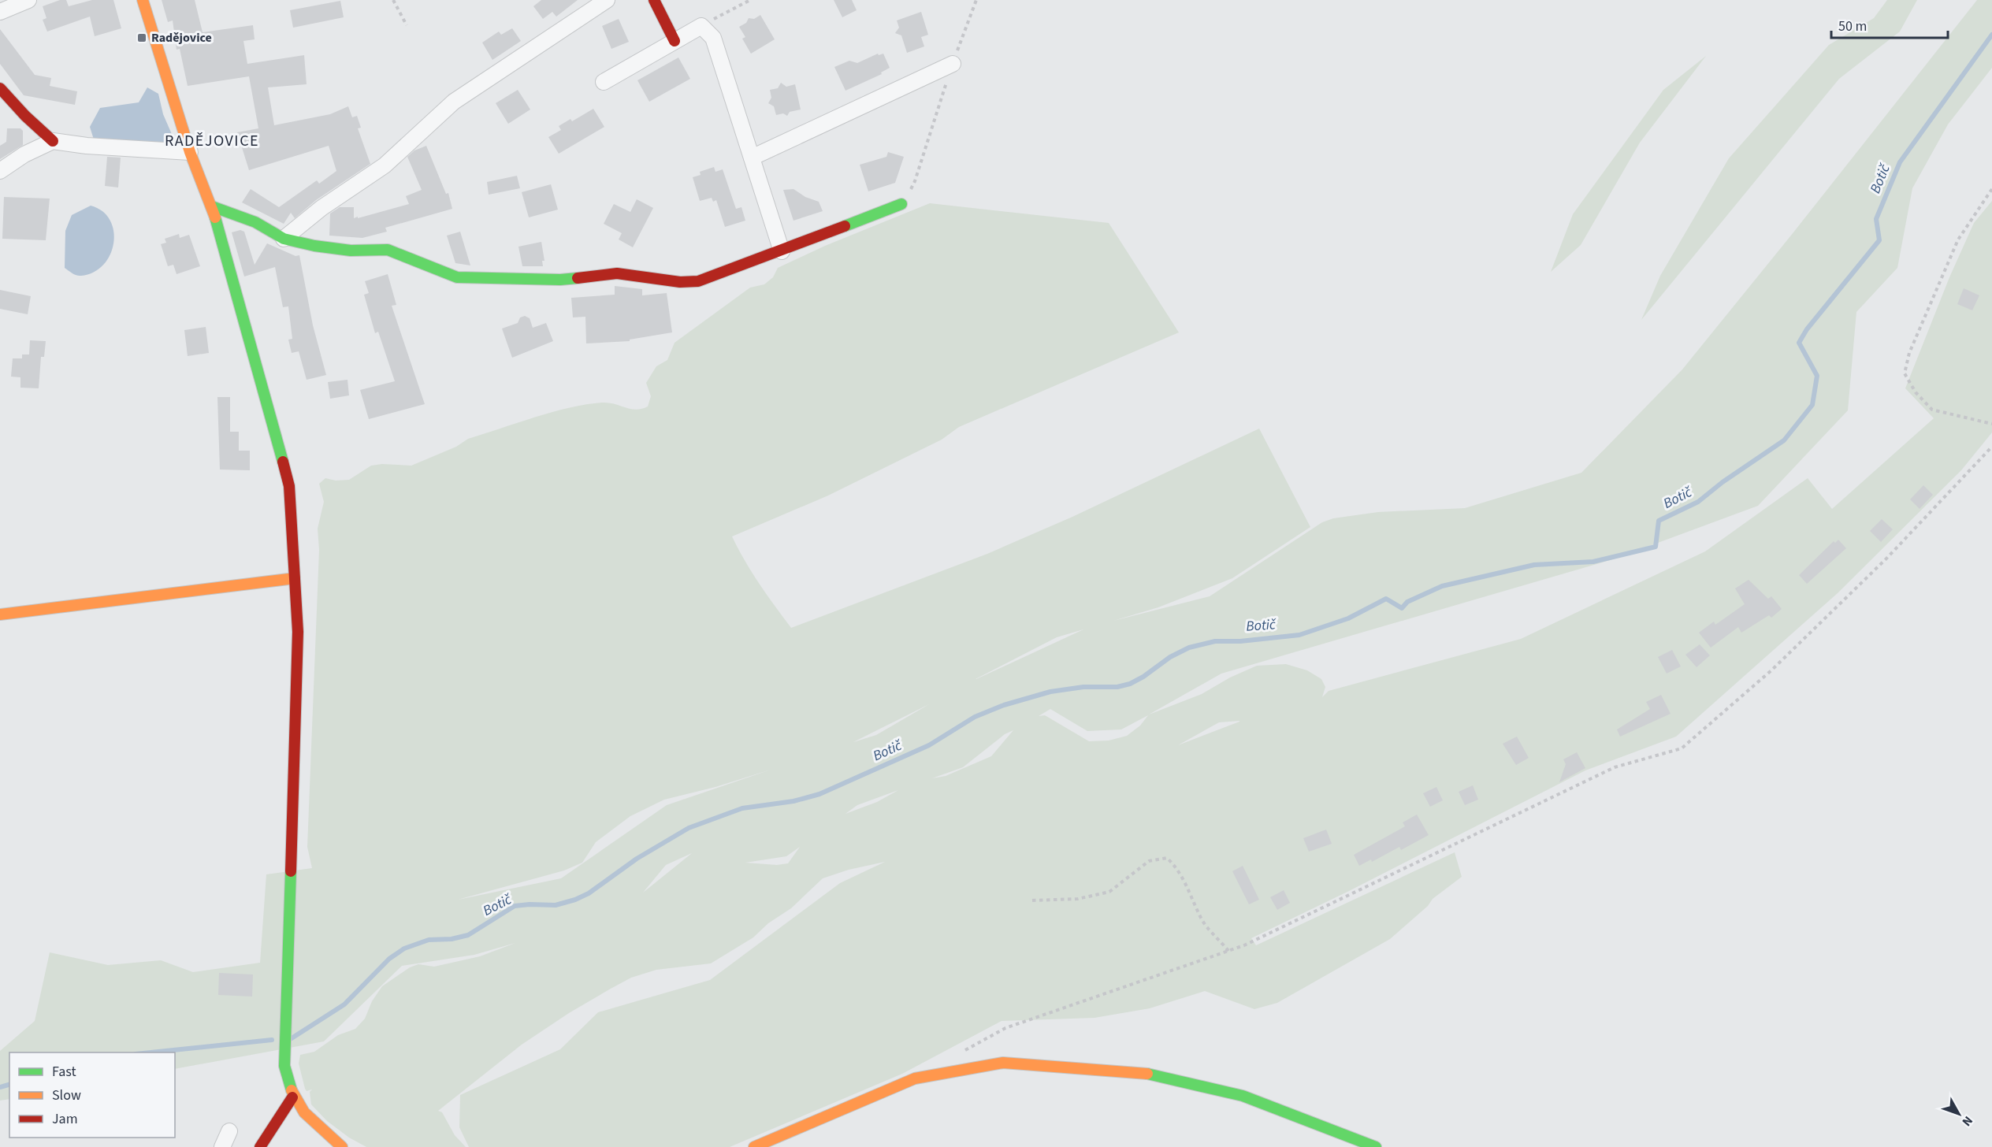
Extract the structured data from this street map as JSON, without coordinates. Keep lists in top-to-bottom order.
{
  "districts": ["RADĚJOVICE"],
  "water": ["Botič"],
  "places": {
    "transit": ["Radějovice"]
  },
  "legend": ["Fast", "Slow", "Jam"],
  "scale_bar": "50 m",
  "north": "bottom right"
}
